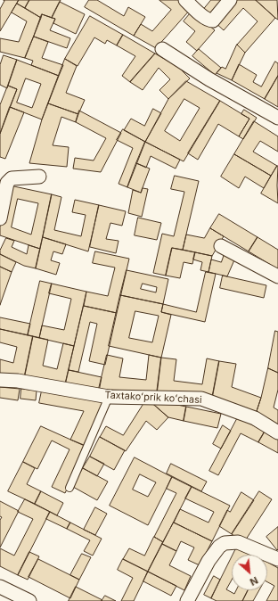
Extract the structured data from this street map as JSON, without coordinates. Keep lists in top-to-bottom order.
{
  "streets": {
    "street": ["Taxtakoʻprik koʻchasi"]
  },
  "north": "bottom right"
}
